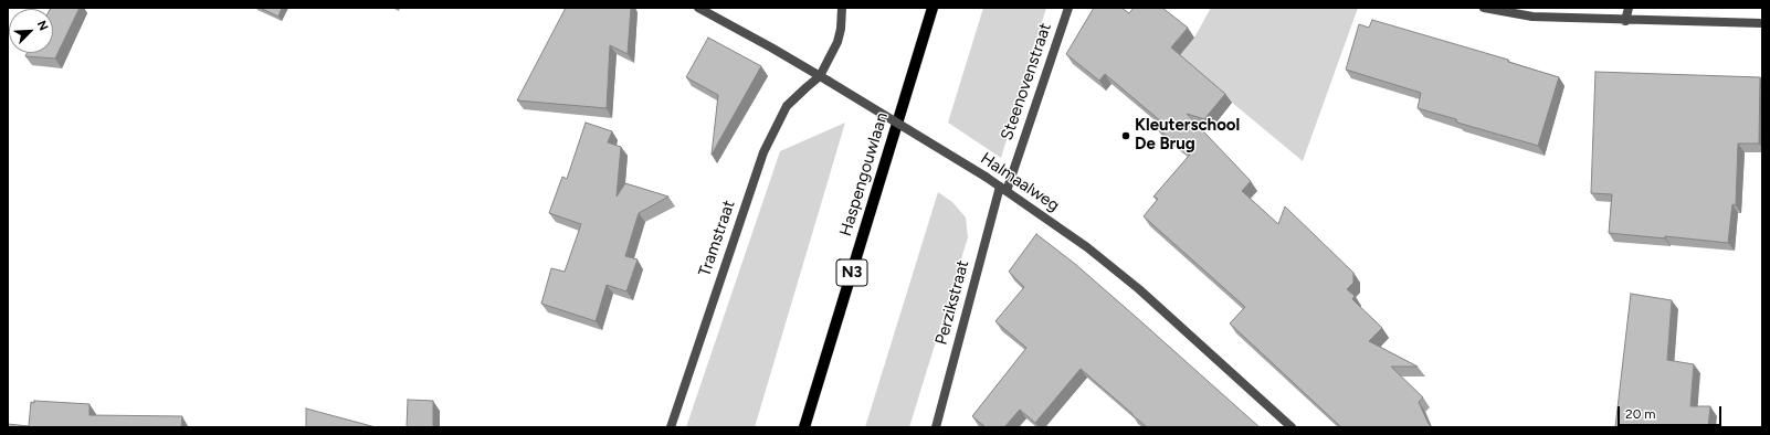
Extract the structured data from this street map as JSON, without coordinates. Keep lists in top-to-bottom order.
{
  "streets": {
    "main road": ["Haspengouwlaan", "N3"],
    "street": [
      "Steenovenstraat",
      "Halmaalweg",
      "Tramstraat",
      "Perzikstraat"
    ]
  },
  "crossings": [
    ["Steenovenstraat", "Halmaalweg"],
    ["Steenovenstraat", "Perzikstraat"],
    ["Halmaalweg", "Tramstraat"],
    ["Halmaalweg", "Perzikstraat"]
  ],
  "places": ["Kleuterschool De Brug"],
  "scale_bar": "20 m",
  "north": "top right"
}
